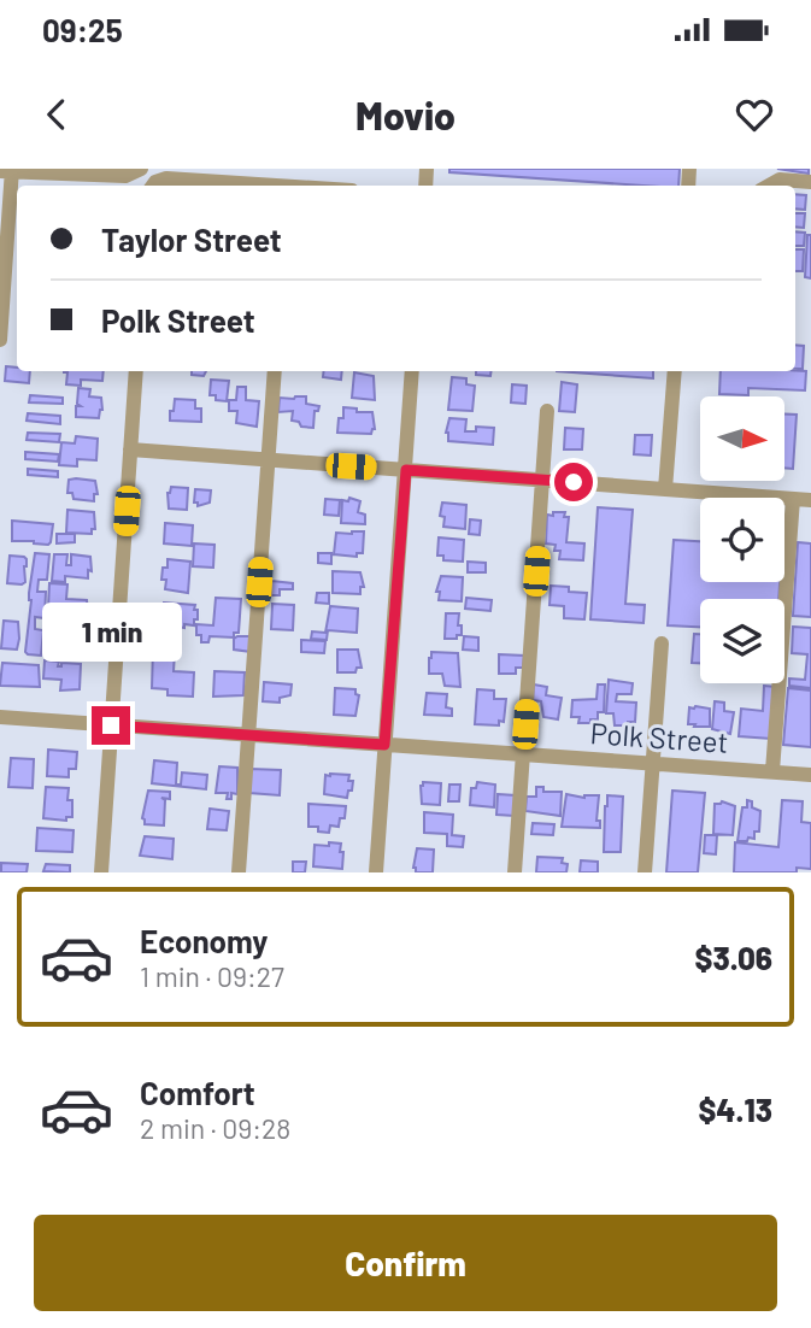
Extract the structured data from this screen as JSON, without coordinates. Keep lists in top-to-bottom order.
{
  "streets": {
    "street": ["Polk Street"]
  },
  "north": "right",
  "page": {
    "status": "09:25",
    "header": "Movio",
    "banner": ["Taylor Street", "Polk Street"],
    "bubble": "1 min",
    "list": [
      {
        "name": "Economy",
        "note": "1 min · 09:27",
        "value": "$3.06"
      },
      {
        "name": "Comfort",
        "note": "2 min · 09:28",
        "value": "$4.13"
      }
    ],
    "buttons": "Confirm"
  }
}
